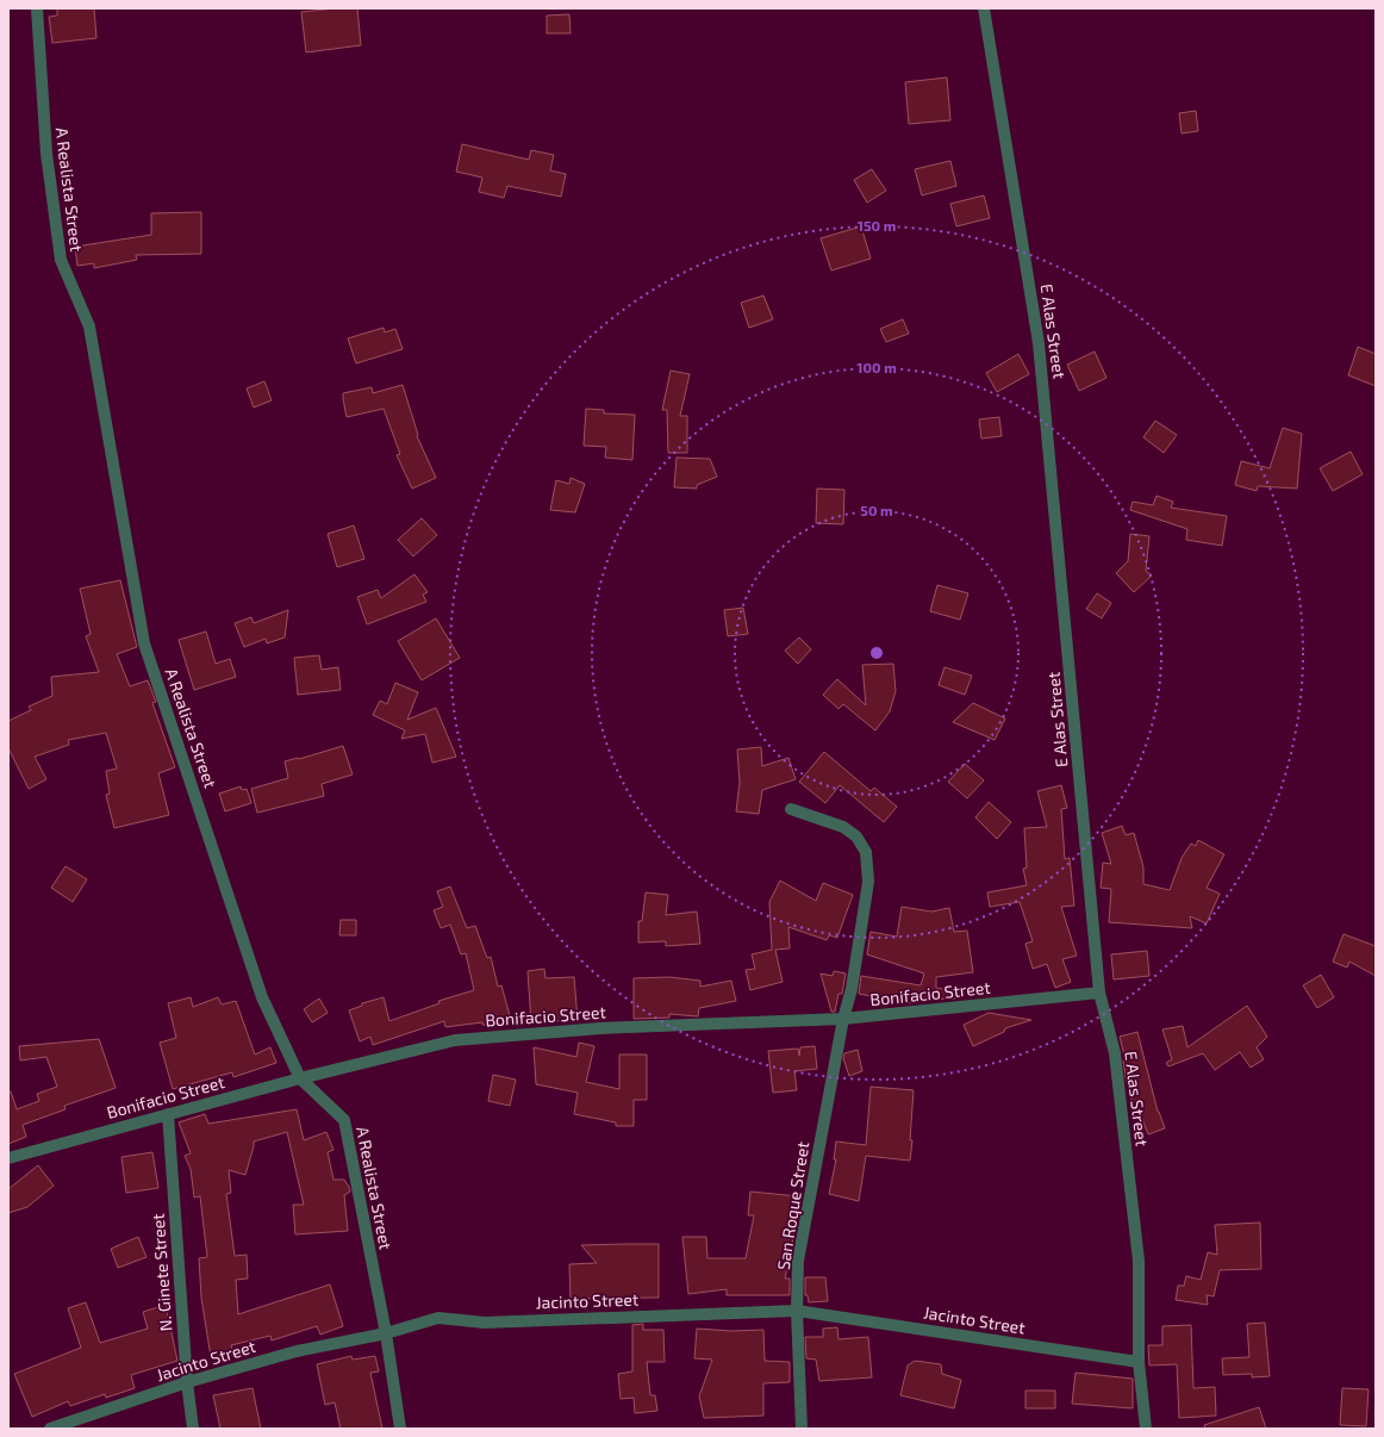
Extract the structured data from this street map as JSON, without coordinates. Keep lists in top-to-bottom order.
{
  "streets": {
    "street": [
      "A Realista Street",
      "E Alas Street",
      "Bonifacio Street",
      "San Roque Street",
      "N. Ginete Street",
      "Jacinto Street"
    ]
  },
  "crossings": [
    ["A Realista Street", "Bonifacio Street"],
    ["A Realista Street", "Jacinto Street"],
    ["E Alas Street", "Bonifacio Street"],
    ["E Alas Street", "Jacinto Street"],
    ["Bonifacio Street", "San Roque Street"],
    ["Bonifacio Street", "N. Ginete Street"],
    ["San Roque Street", "Jacinto Street"],
    ["N. Ginete Street", "Jacinto Street"]
  ],
  "rings": ["150 m", "100 m", "50 m"]
}
